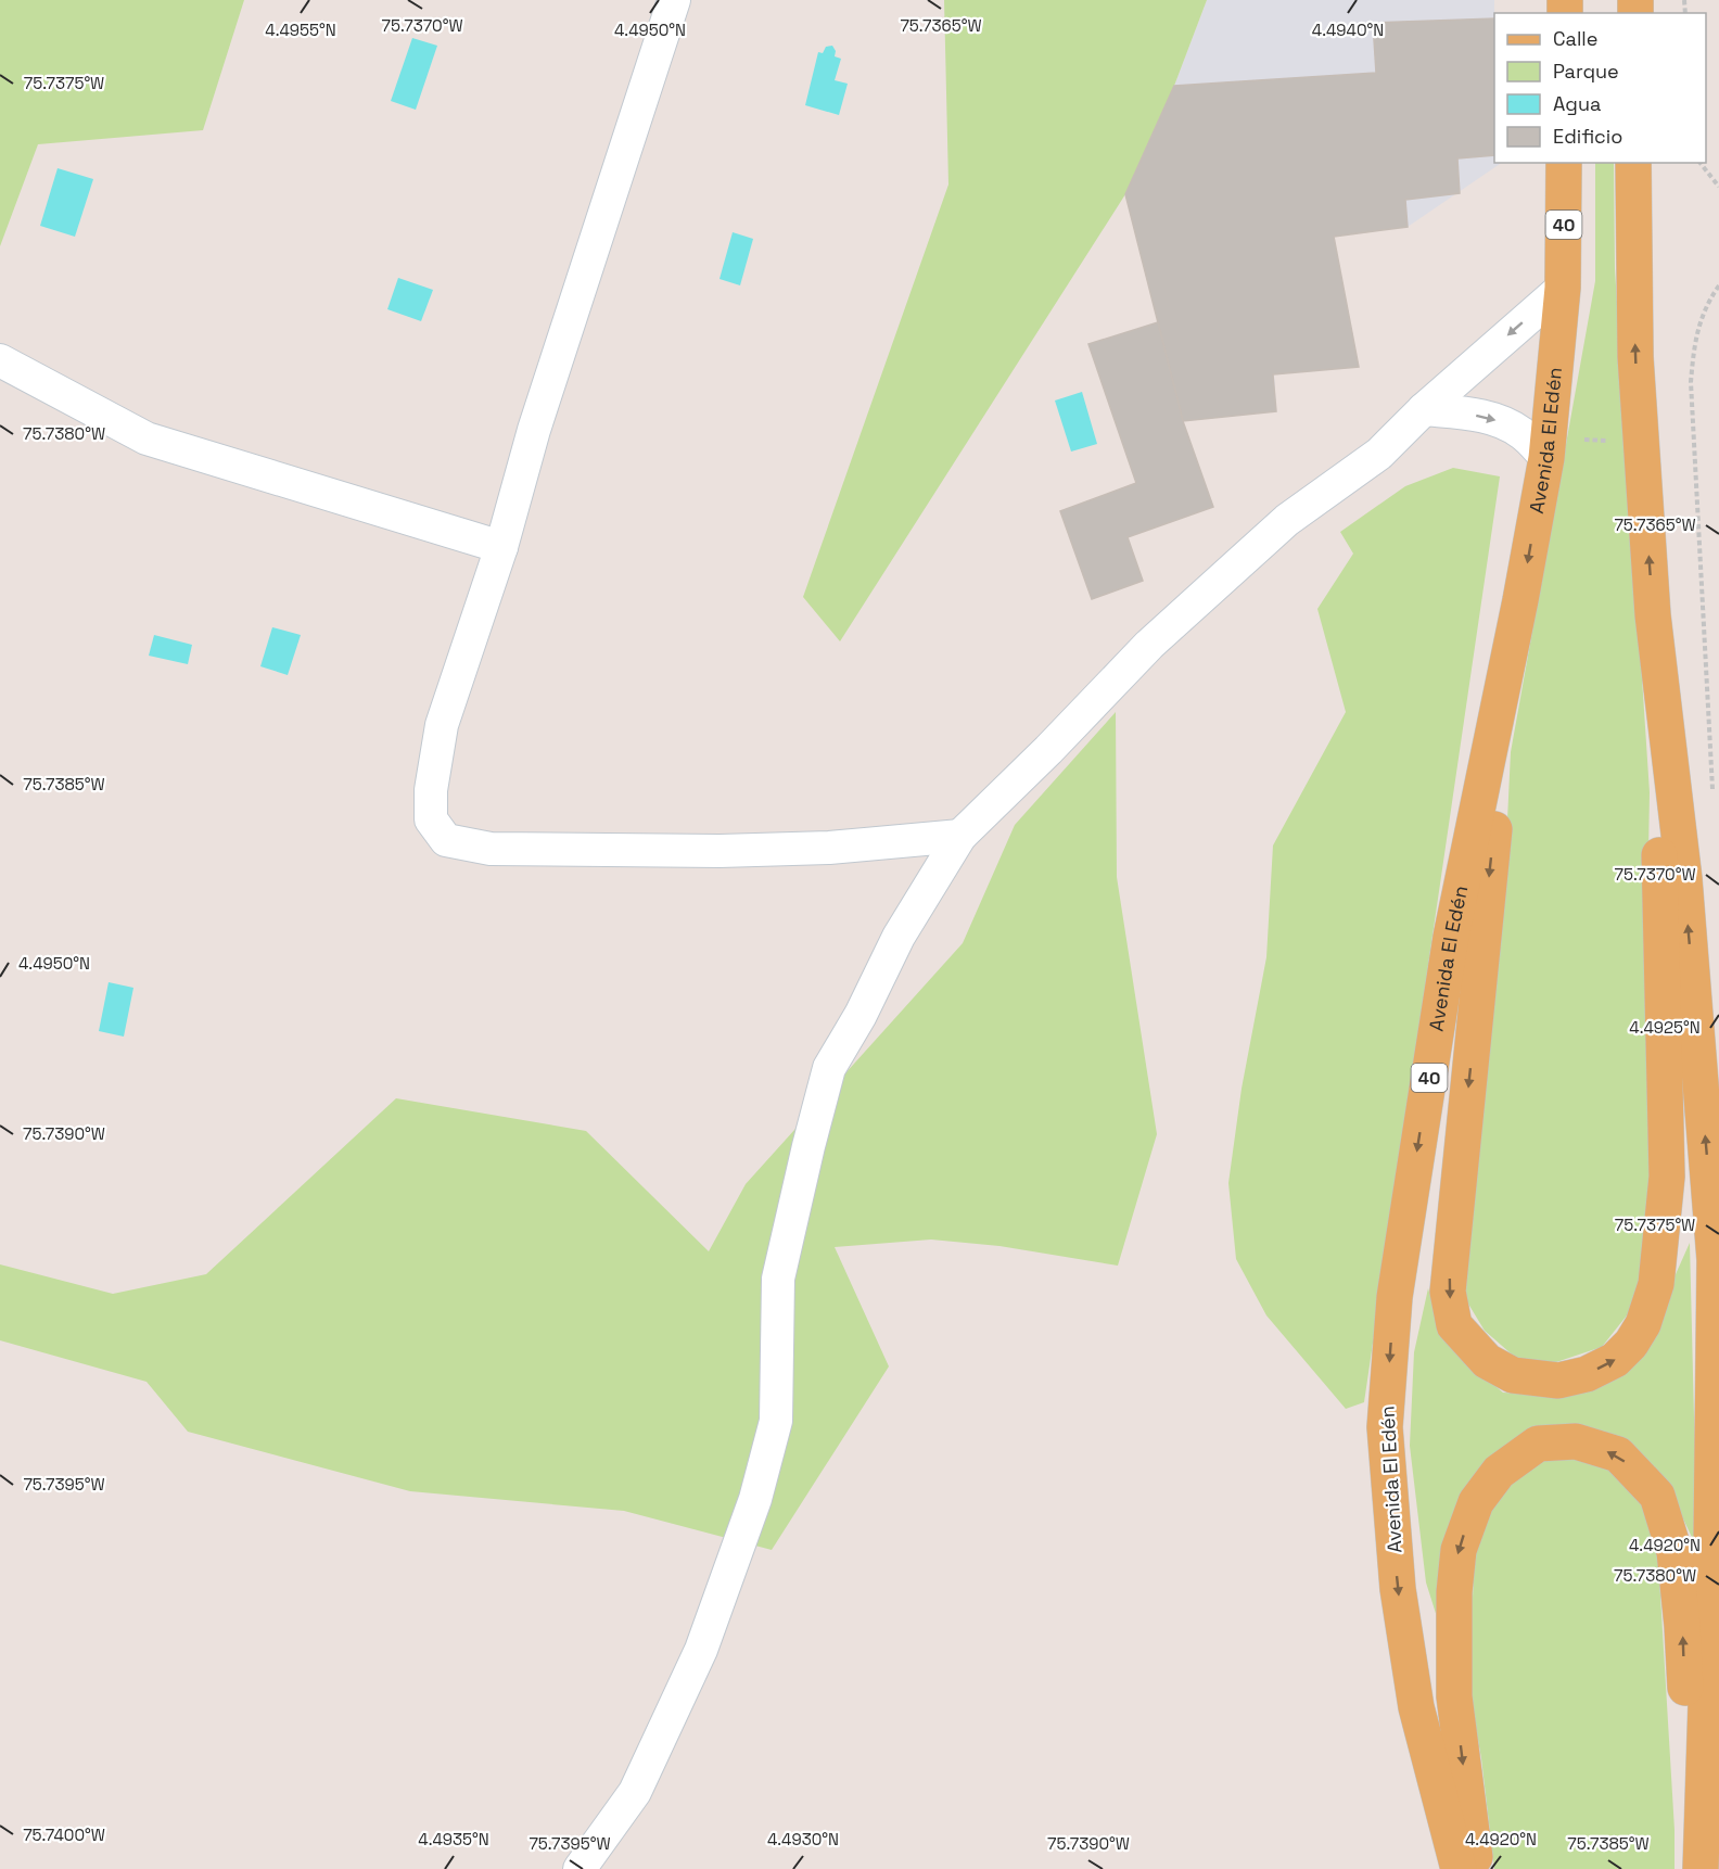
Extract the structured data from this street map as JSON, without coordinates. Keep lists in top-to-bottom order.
{
  "streets": {
    "main road": ["40", "Avenida El Edén"]
  },
  "legend": [
    "Calle",
    "Parque",
    "Agua",
    "Edificio"
  ],
  "coordinates": [
    "75.7370°W",
    "75.7365°W",
    "4.4955°N",
    "4.4950°N",
    "4.4940°N",
    "75.7375°W",
    "75.7380°W",
    "75.7385°W",
    "4.4925°N",
    "75.7390°W",
    "75.7395°W",
    "4.4920°N",
    "75.7400°W",
    "4.4935°N",
    "4.4930°N"
  ]
}
